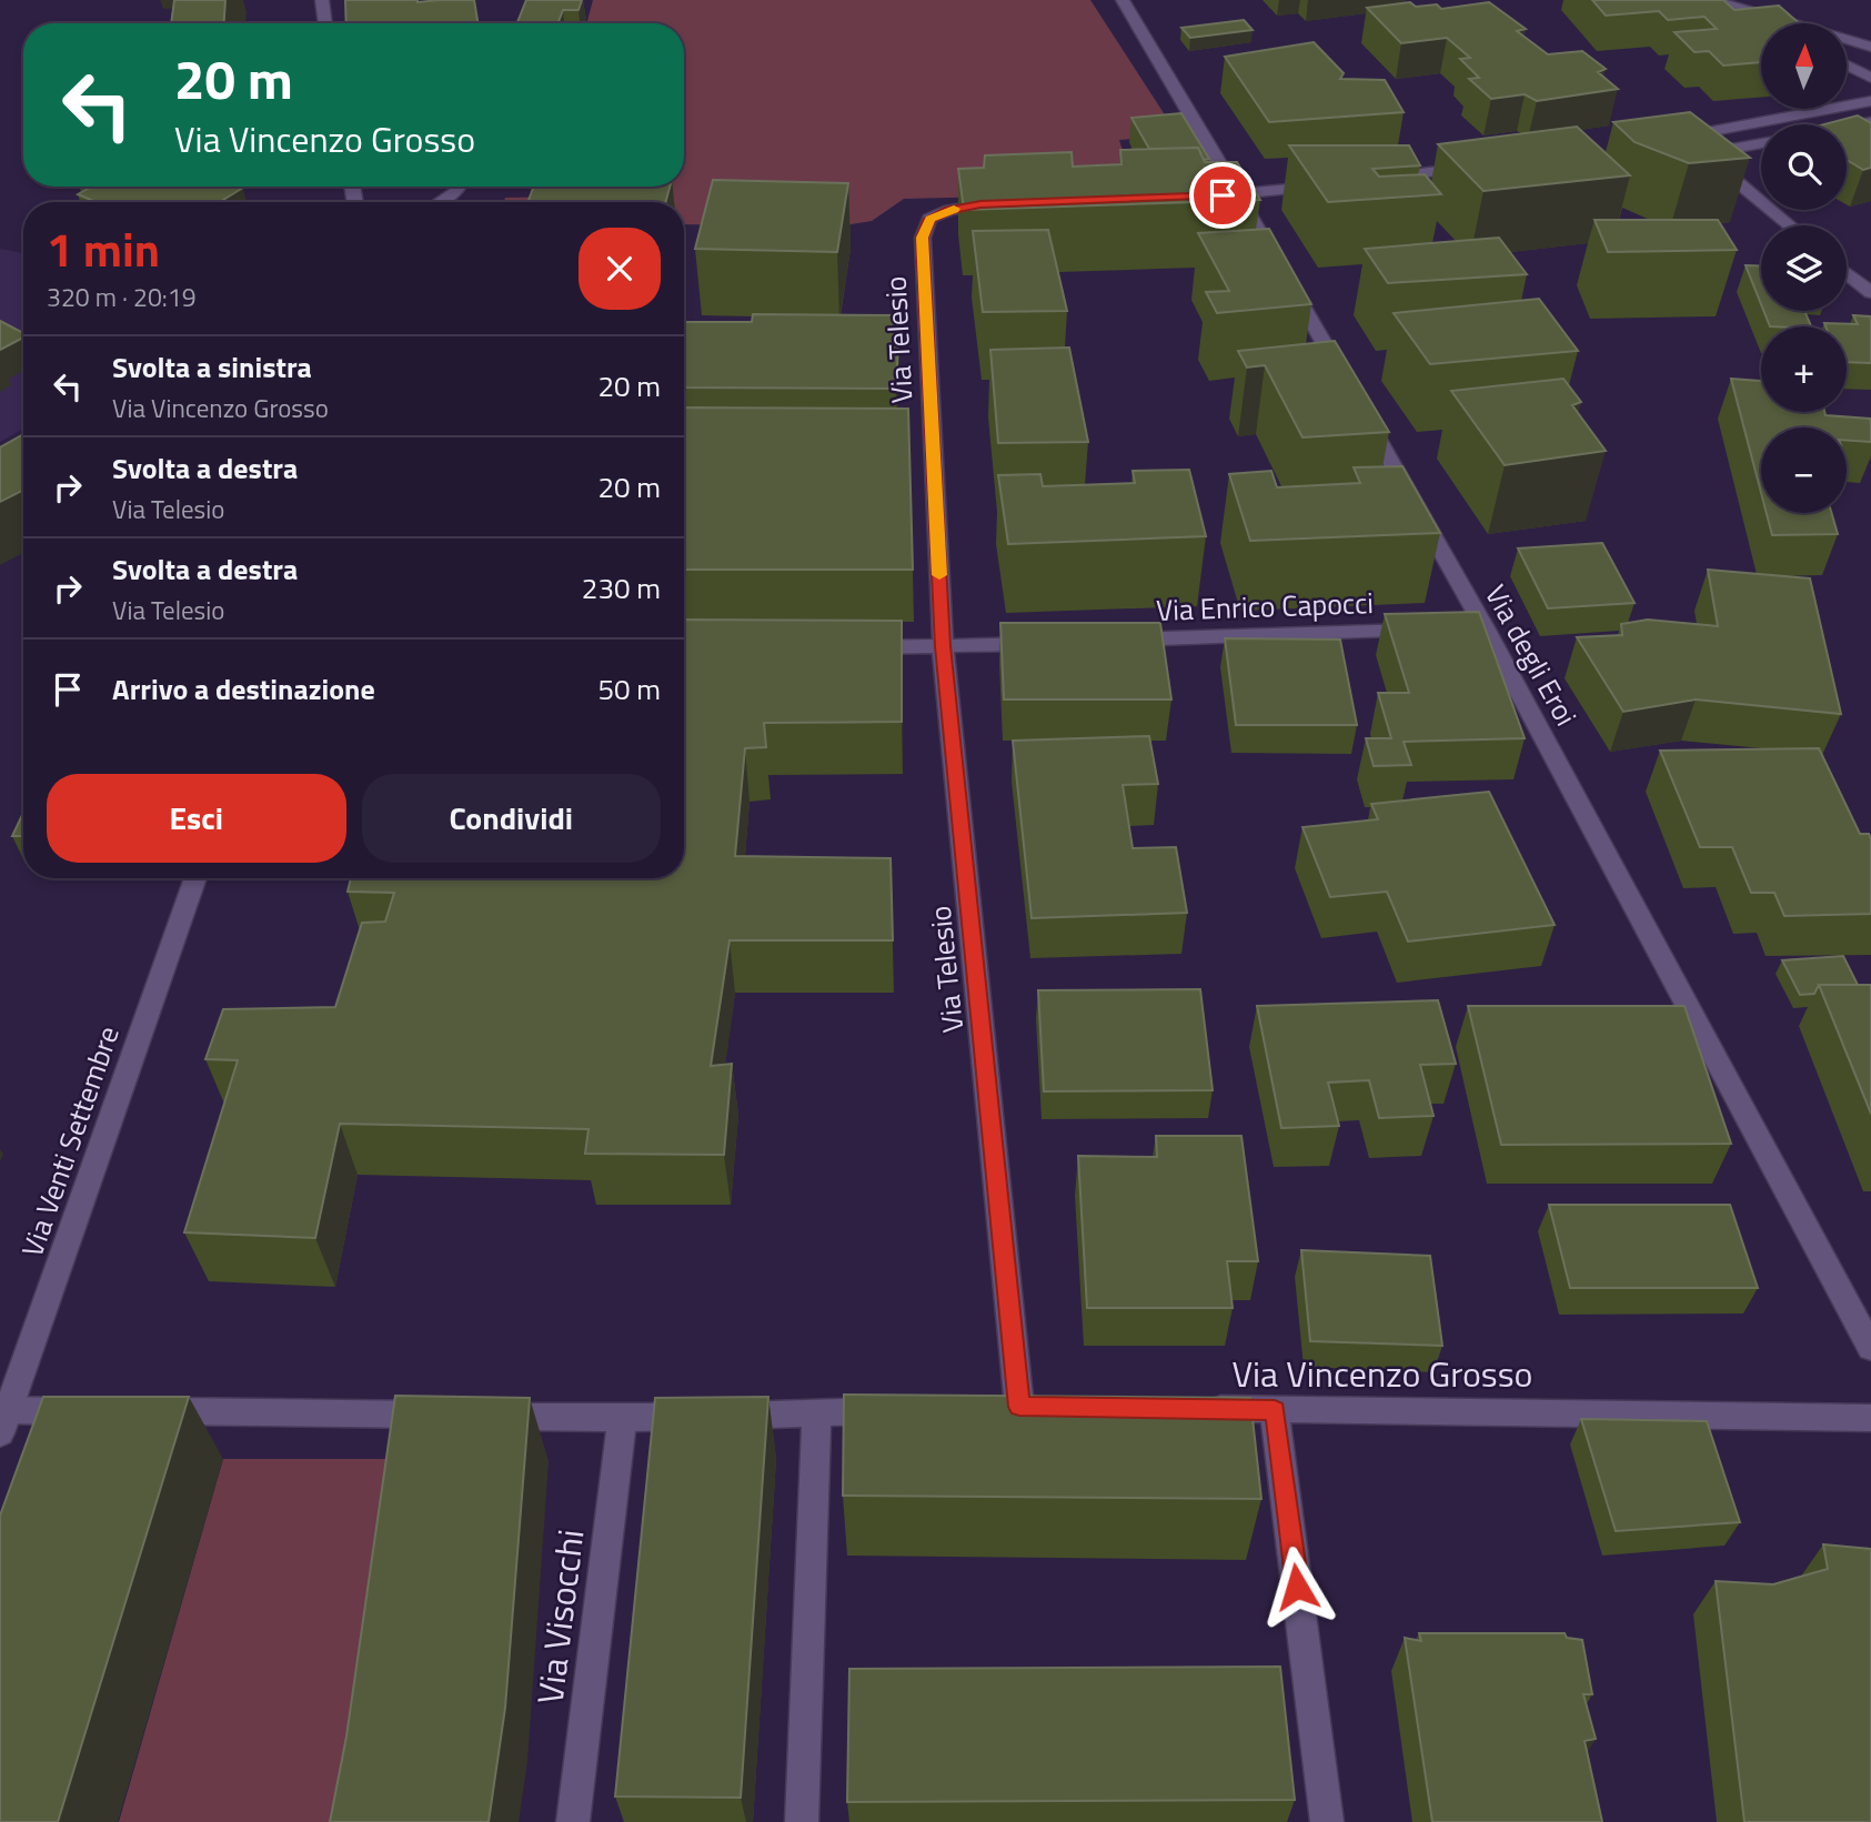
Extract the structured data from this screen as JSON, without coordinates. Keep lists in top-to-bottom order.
{
  "streets": {
    "street": [
      "Via Telesio",
      "Via Enrico Capocci",
      "Via degli Eroi",
      "Via Venti Settembre",
      "Via Vincenzo Grosso",
      "Via Visocchi"
    ]
  },
  "north": "top",
  "page": {
    "map_buttons": ["+", "−"],
    "turn": ["20 m", "Via Vincenzo Grosso"],
    "heading": ["1 min", "320 m · 20:19"],
    "list": [
      {
        "name": "Svolta a sinistra",
        "note": "Via Vincenzo Grosso",
        "value": "20 m"
      },
      {
        "name": "Svolta a destra",
        "note": "Via Telesio",
        "value": "20 m"
      },
      {
        "name": "Svolta a destra",
        "note": "Via Telesio",
        "value": "230 m"
      },
      {
        "name": "Arrivo a destinazione",
        "value": "50 m"
      }
    ],
    "buttons": ["Esci", "Condividi"]
  }
}
